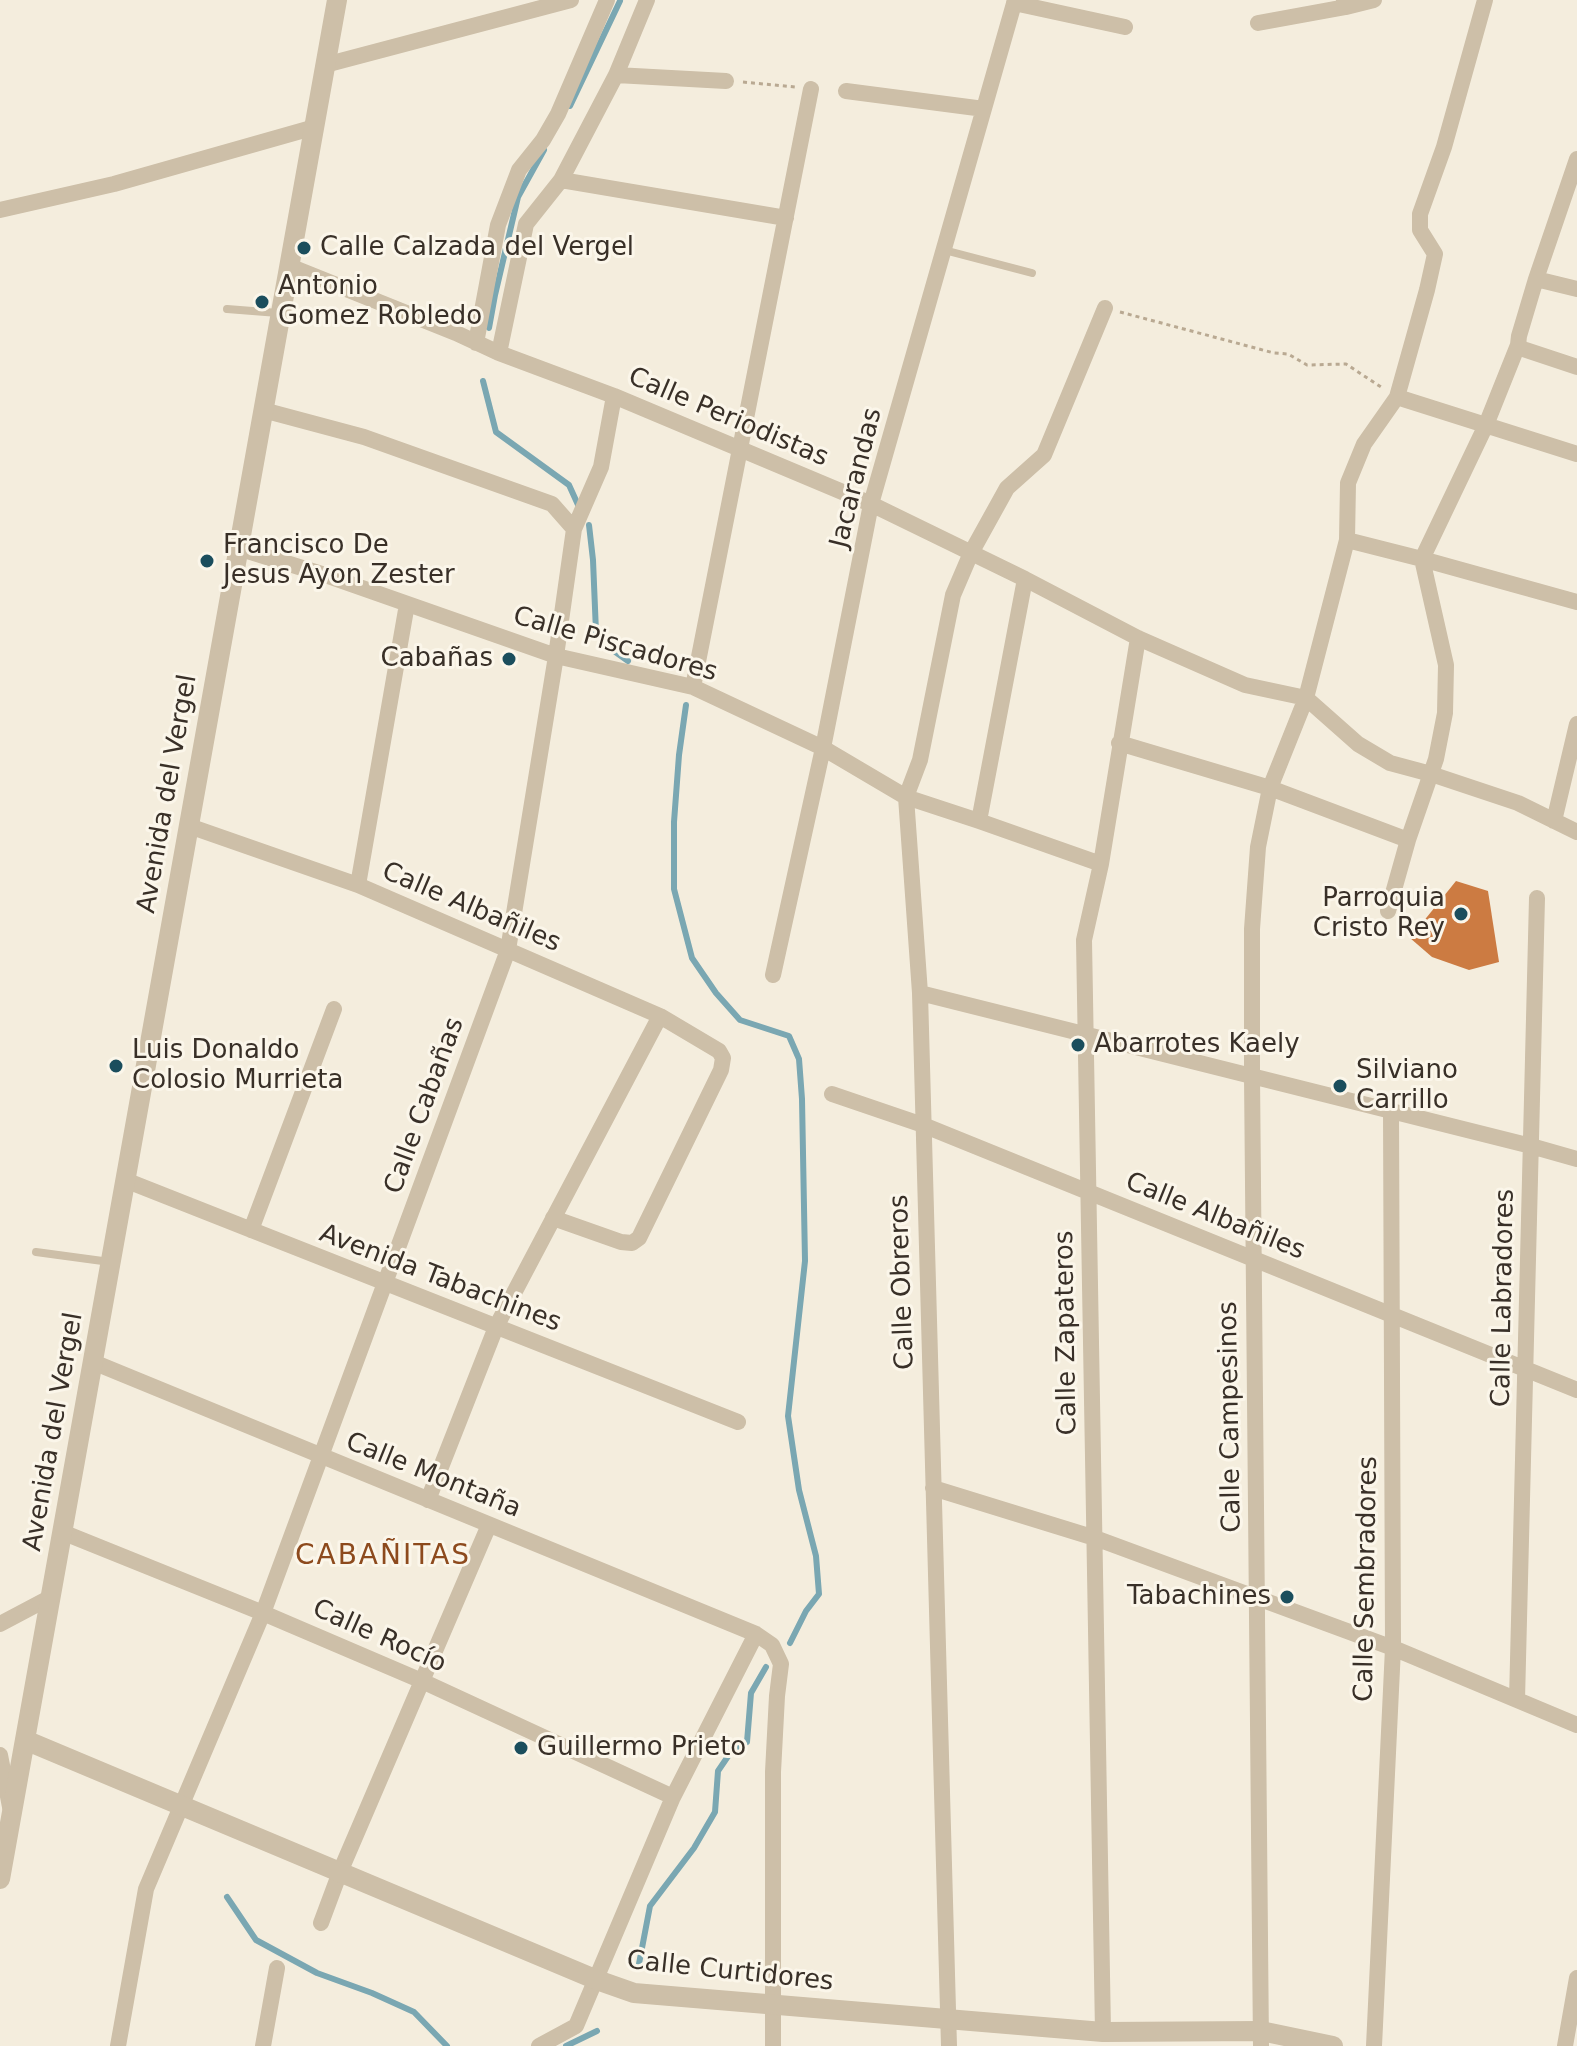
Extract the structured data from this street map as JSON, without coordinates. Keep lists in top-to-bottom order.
{
  "streets": {
    "street": [
      "Calle Periodistas",
      "Jacarandas",
      "Calle Piscadores",
      "Avenida del Vergel",
      "Calle Albañiles",
      "Calle Cabañas",
      "Avenida Tabachines",
      "Calle Obreros",
      "Calle Labradores",
      "Calle Zapateros",
      "Calle Campesinos",
      "Calle Montaña",
      "Calle Sembradores",
      "Calle Rocío",
      "Calle Curtidores"
    ]
  },
  "crossings": [
    ["Calle Periodistas", "Jacarandas"],
    ["Calle Periodistas", "Avenida del Vergel"],
    ["Calle Periodistas", "Calle Cabañas"],
    ["Calle Periodistas", "Calle Obreros"],
    ["Calle Periodistas", "Calle Zapateros"],
    ["Calle Periodistas", "Calle Campesinos"],
    ["Jacarandas", "Calle Piscadores"],
    ["Calle Piscadores", "Avenida del Vergel"],
    ["Calle Piscadores", "Calle Cabañas"],
    ["Calle Piscadores", "Calle Obreros"],
    ["Calle Piscadores", "Calle Zapateros"],
    ["Avenida del Vergel", "Calle Albañiles"],
    ["Avenida del Vergel", "Avenida Tabachines"],
    ["Avenida del Vergel", "Calle Montaña"],
    ["Avenida del Vergel", "Calle Rocío"],
    ["Avenida del Vergel", "Calle Curtidores"],
    ["Calle Albañiles", "Calle Cabañas"],
    ["Calle Albañiles", "Calle Obreros"],
    ["Calle Albañiles", "Calle Labradores"],
    ["Calle Albañiles", "Calle Zapateros"],
    ["Calle Albañiles", "Calle Campesinos"],
    ["Calle Albañiles", "Calle Sembradores"],
    ["Calle Cabañas", "Avenida Tabachines"],
    ["Calle Cabañas", "Calle Montaña"],
    ["Calle Cabañas", "Calle Rocío"],
    ["Calle Cabañas", "Calle Curtidores"],
    ["Calle Obreros", "Calle Curtidores"],
    ["Calle Zapateros", "Calle Curtidores"],
    ["Calle Campesinos", "Calle Curtidores"]
  ],
  "districts": ["CABAÑITAS"],
  "places": [
    "Calle Calzada del Vergel",
    "Antonio Gomez Robledo",
    "Francisco De Jesus Ayon Zester",
    "Cabañas",
    "Parroquia Cristo Rey",
    "Abarrotes Kaely",
    "Luis Donaldo Colosio Murrieta",
    "Silviano Carrillo",
    "Tabachines",
    "Guillermo Prieto"
  ]
}
